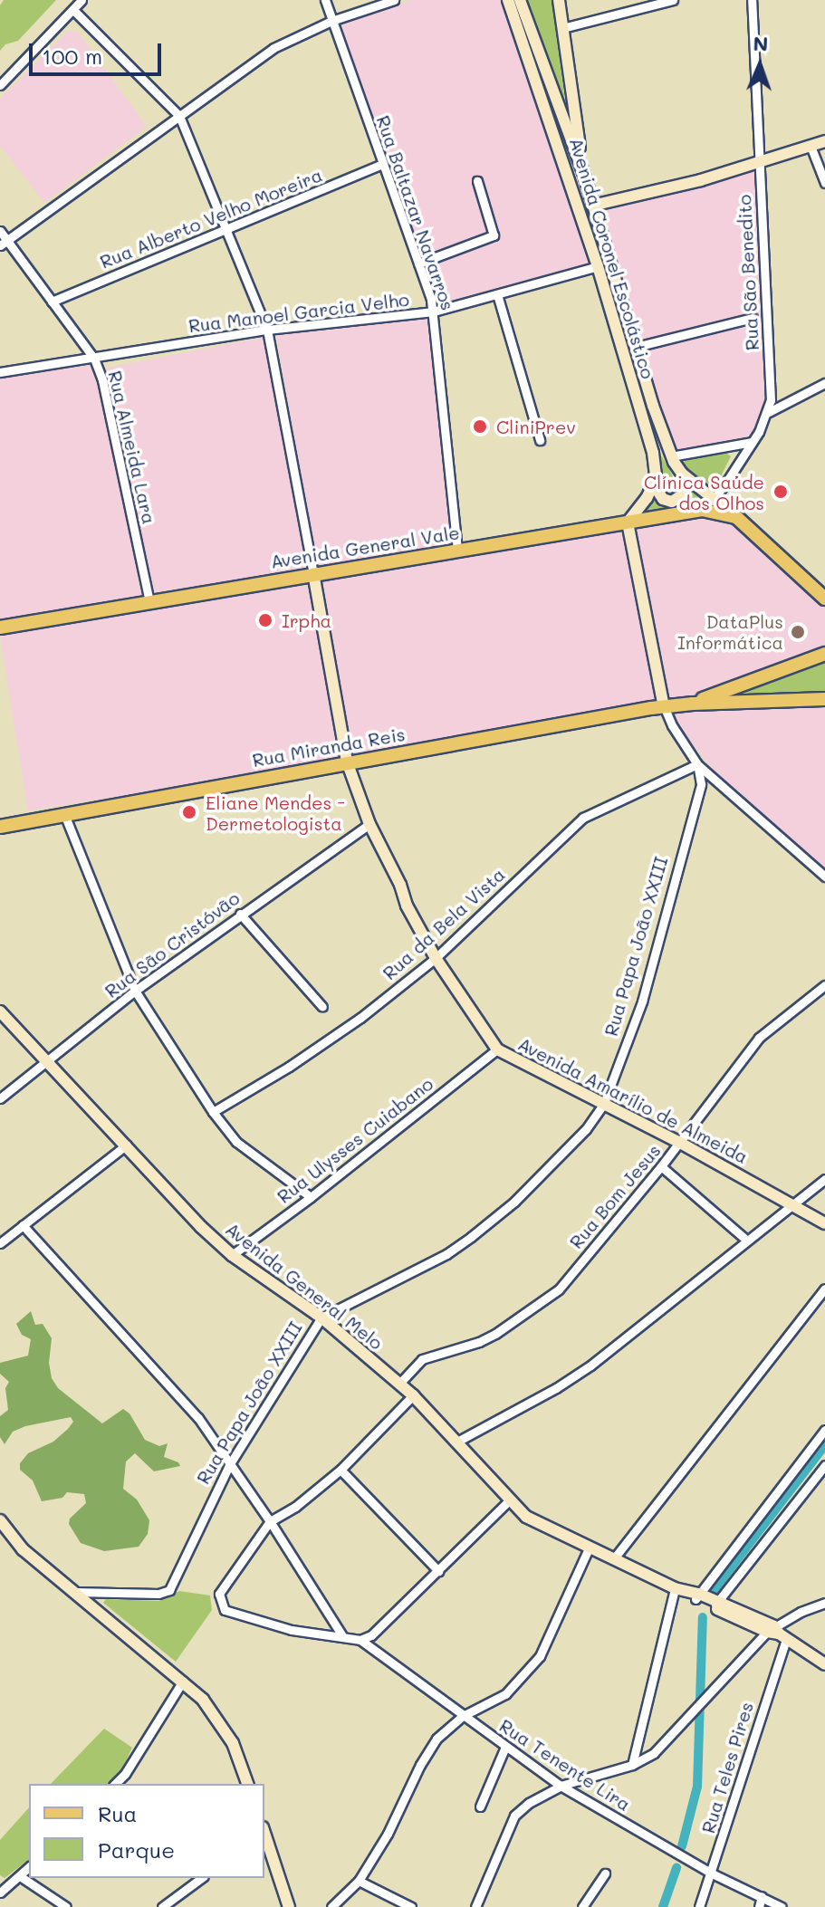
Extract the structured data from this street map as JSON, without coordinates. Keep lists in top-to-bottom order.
{
  "streets": {
    "main road": [
      "Avenida Coronel Escolástico",
      "Avenida General Vale",
      "Rua Miranda Reis",
      "Avenida Amarílio de Almeida",
      "Avenida General Melo"
    ],
    "street": [
      "Rua Baltazar Navarros",
      "Rua Alberto Velho Moreira",
      "Rua São Benedito",
      "Rua Manoel Garcia Velho",
      "Rua Almeida Lara",
      "Rua da Bela Vista",
      "Rua São Cristóvão",
      "Rua Papa João XXIII",
      "Rua Ulysses Cuiabano",
      "Rua Bom Jesus",
      "Rua Tenente Lira",
      "Rua Teles Pires"
    ]
  },
  "crossings": [
    ["Rua Baltazar Navarros", "Rua Alberto Velho Moreira"],
    ["Rua Baltazar Navarros", "Rua Manoel Garcia Velho"],
    ["Rua Baltazar Navarros", "Avenida General Vale"],
    ["Rua Alberto Velho Moreira", "Rua Almeida Lara"],
    ["Avenida Coronel Escolástico", "Rua São Benedito"],
    ["Avenida Coronel Escolástico", "Rua Manoel Garcia Velho"],
    ["Avenida Coronel Escolástico", "Avenida General Vale"],
    ["Rua Manoel Garcia Velho", "Rua Almeida Lara"],
    ["Rua Almeida Lara", "Avenida General Vale"],
    ["Avenida General Vale", "Avenida Amarílio de Almeida"],
    ["Rua Miranda Reis", "Avenida Amarílio de Almeida"],
    ["Rua da Bela Vista", "Rua Papa João XXIII"],
    ["Rua da Bela Vista", "Avenida Amarílio de Almeida"],
    ["Rua São Cristóvão", "Avenida Amarílio de Almeida"],
    ["Rua São Cristóvão", "Avenida General Melo"],
    ["Rua Papa João XXIII", "Avenida Amarílio de Almeida"],
    ["Rua Papa João XXIII", "Avenida General Melo"],
    ["Avenida Amarílio de Almeida", "Rua Ulysses Cuiabano"],
    ["Avenida Amarílio de Almeida", "Rua Bom Jesus"],
    ["Rua Ulysses Cuiabano", "Avenida General Melo"],
    ["Rua Bom Jesus", "Avenida General Melo"],
    ["Avenida General Melo", "Rua Teles Pires"],
    ["Rua Tenente Lira", "Rua Teles Pires"]
  ],
  "places": [
    "CliniPrev",
    "Clínica Saúde dos Olhos",
    "Irpha",
    "DataPlus Informática",
    "Eliane Mendes - Dermetologista"
  ],
  "legend": ["Rua", "Parque"],
  "scale_bar": "100 m",
  "north": "top"
}
